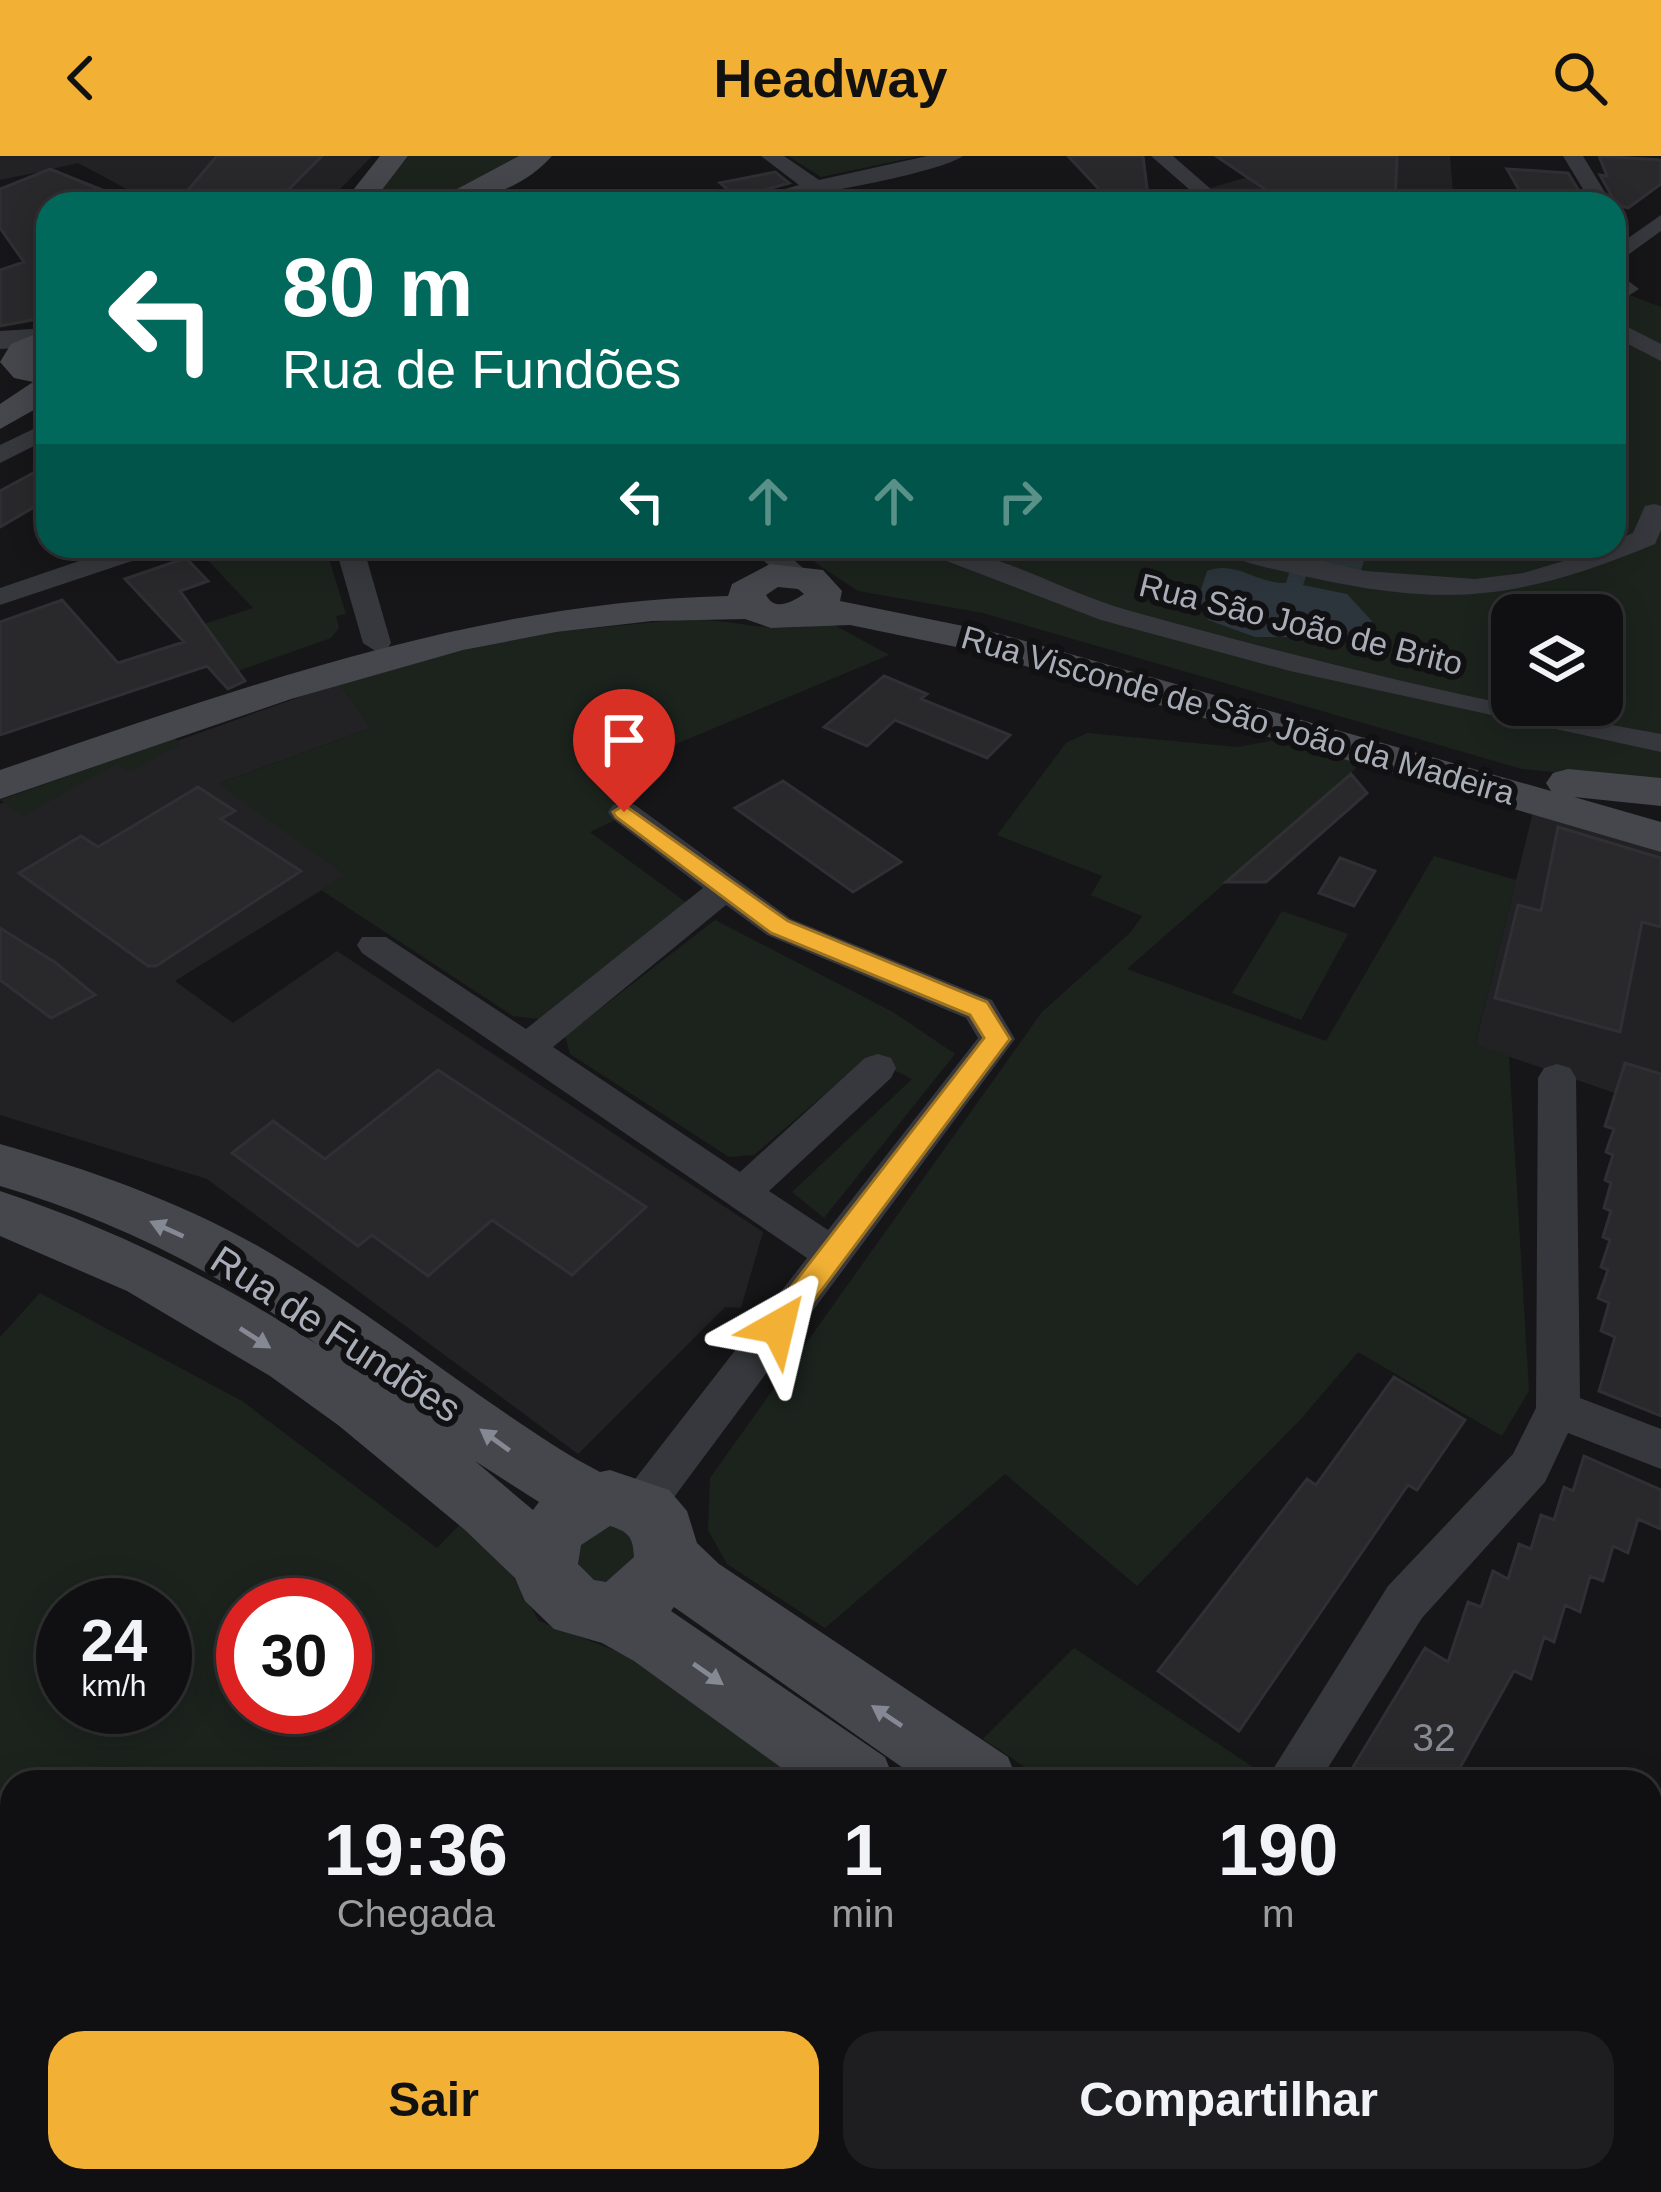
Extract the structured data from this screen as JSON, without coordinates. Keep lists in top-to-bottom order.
{
  "streets": {
    "main road": ["Rua Visconde de São João da Madeira", "Rua de Fundões"],
    "street": ["Rua São João de Brito"]
  },
  "house_numbers": ["32"],
  "page": {
    "header": "Headway",
    "turn": ["80 m", "Rua de Fundões"],
    "speed": "24 km/h",
    "limit": "30",
    "eta": [
      "19:36",
      "Chegada",
      "1",
      "min",
      "190",
      "m"
    ],
    "buttons": ["Sair", "Compartilhar"]
  }
}
